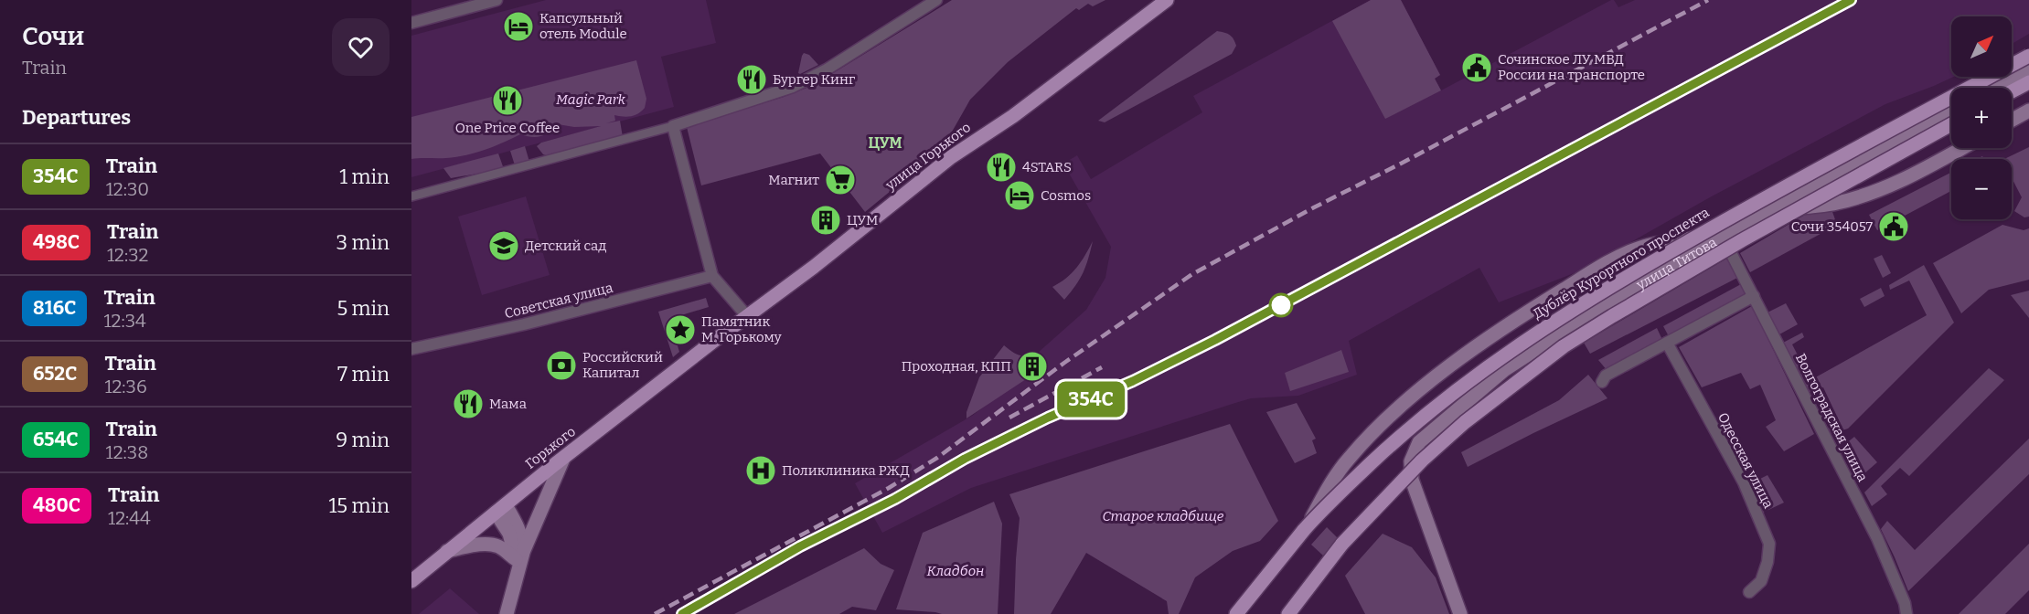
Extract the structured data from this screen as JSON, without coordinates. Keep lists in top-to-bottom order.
{
  "streets": {
    "main road": [
      "улица Горького",
      "Дублёр Курортного проспекта",
      "улица Титова",
      "Горького"
    ],
    "street": ["Советская улица", "Волгоградская улица", "Одесская улица"]
  },
  "crossings": [
    ["улица Горького", "Горького"],
    ["улица Титова", "Волгоградская улица"]
  ],
  "districts": ["ЦУМ"],
  "parks": ["Magic Park", "Старое кладбище", "Кладбон"],
  "places": {
    "hotel": ["Капсульный отель Module", "Cosmos"],
    "public building": ["Сочинское ЛУ МВД России на транспорте", "Сочи 354057"],
    "restaurant": [
      "Бургер Кинг",
      "One Price Coffee",
      "4STARS",
      "Мама"
    ],
    "supermarket": ["Магнит"],
    "building": ["ЦУМ", "Проходная, КПП"],
    "school or university": ["Детский сад"],
    "place": ["Памятник М. Горькому"],
    "bank": ["Российский Капитал"],
    "hospital": ["Поликлиника РЖД"]
  },
  "north": "top right",
  "page": {
    "heading": [
      ["Сочи", "Train"],
      "Departures"
    ],
    "on_map": "354С",
    "map_buttons": ["+", "−"],
    "list": [
      {
        "mark": "354С",
        "name": "Train",
        "note": "12:30",
        "value": "1 min"
      },
      {
        "mark": "498С",
        "name": "Train",
        "note": "12:32",
        "value": "3 min"
      },
      {
        "mark": "816С",
        "name": "Train",
        "note": "12:34",
        "value": "5 min"
      },
      {
        "mark": "652С",
        "name": "Train",
        "note": "12:36",
        "value": "7 min"
      },
      {
        "mark": "654С",
        "name": "Train",
        "note": "12:38",
        "value": "9 min"
      },
      {
        "mark": "480С",
        "name": "Train",
        "note": "12:44",
        "value": "15 min"
      }
    ]
  }
}
